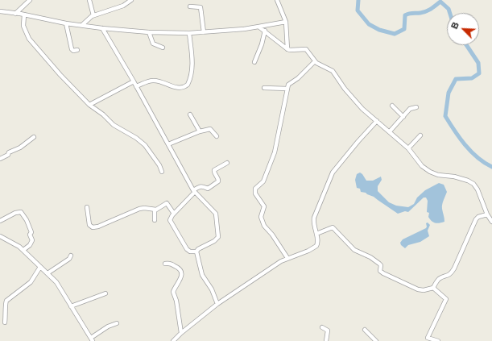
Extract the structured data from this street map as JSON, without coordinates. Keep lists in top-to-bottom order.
{
  "north": "top left"
}
